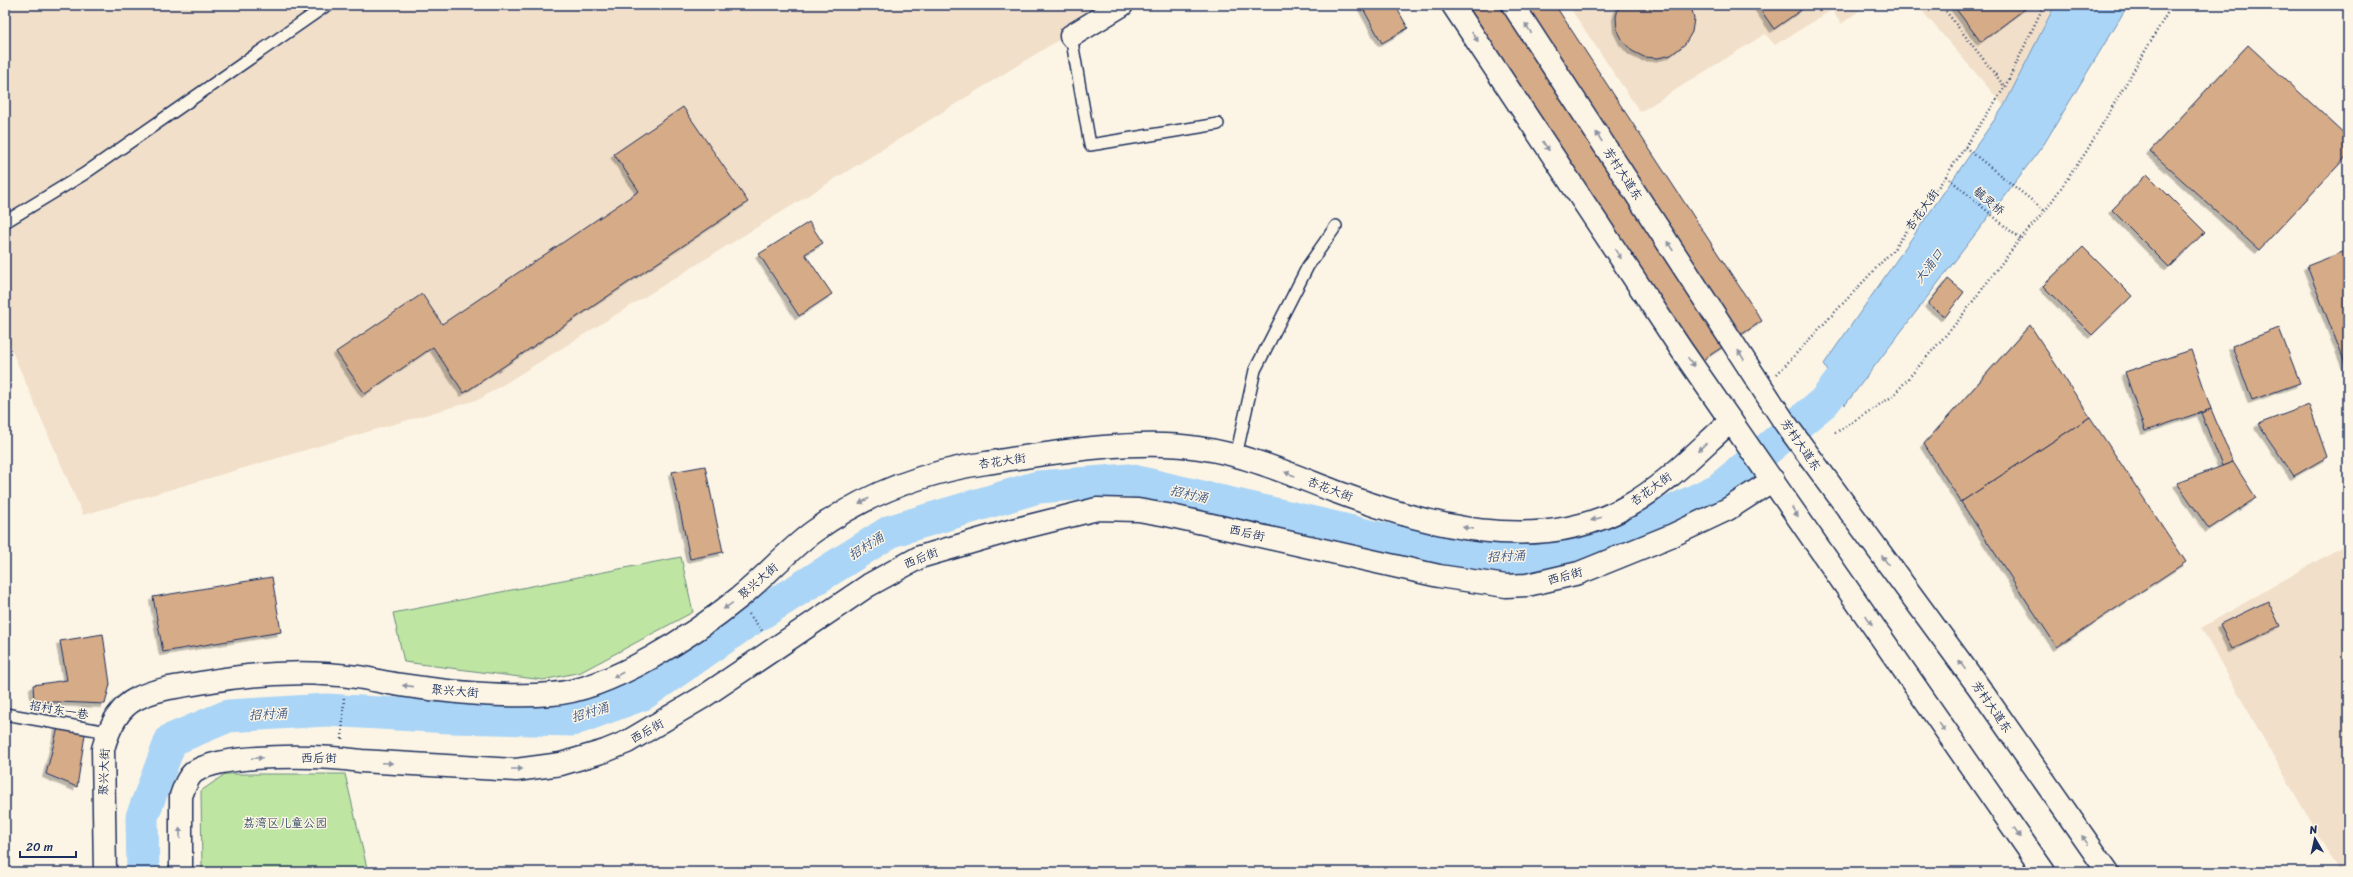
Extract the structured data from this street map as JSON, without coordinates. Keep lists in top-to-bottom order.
{
  "streets": {
    "main road": [
      "芳村大道东",
      "杏花大街",
      "西后街",
      "聚兴大街"
    ],
    "lane": ["招村东一巷"],
    "path": ["毓灵桥"]
  },
  "crossings": [
    ["芳村大道东", "杏花大街"],
    ["毓灵桥", "杏花大街"],
    ["杏花大街", "聚兴大街"],
    ["聚兴大街", "招村东一巷"]
  ],
  "one_way": ["杏花大街", "西后街", "聚兴大街"],
  "water": ["大涌口", "招村涌"],
  "parks": ["荔湾区儿童公园"],
  "scale_bar": "20 m",
  "north": "top"
}
